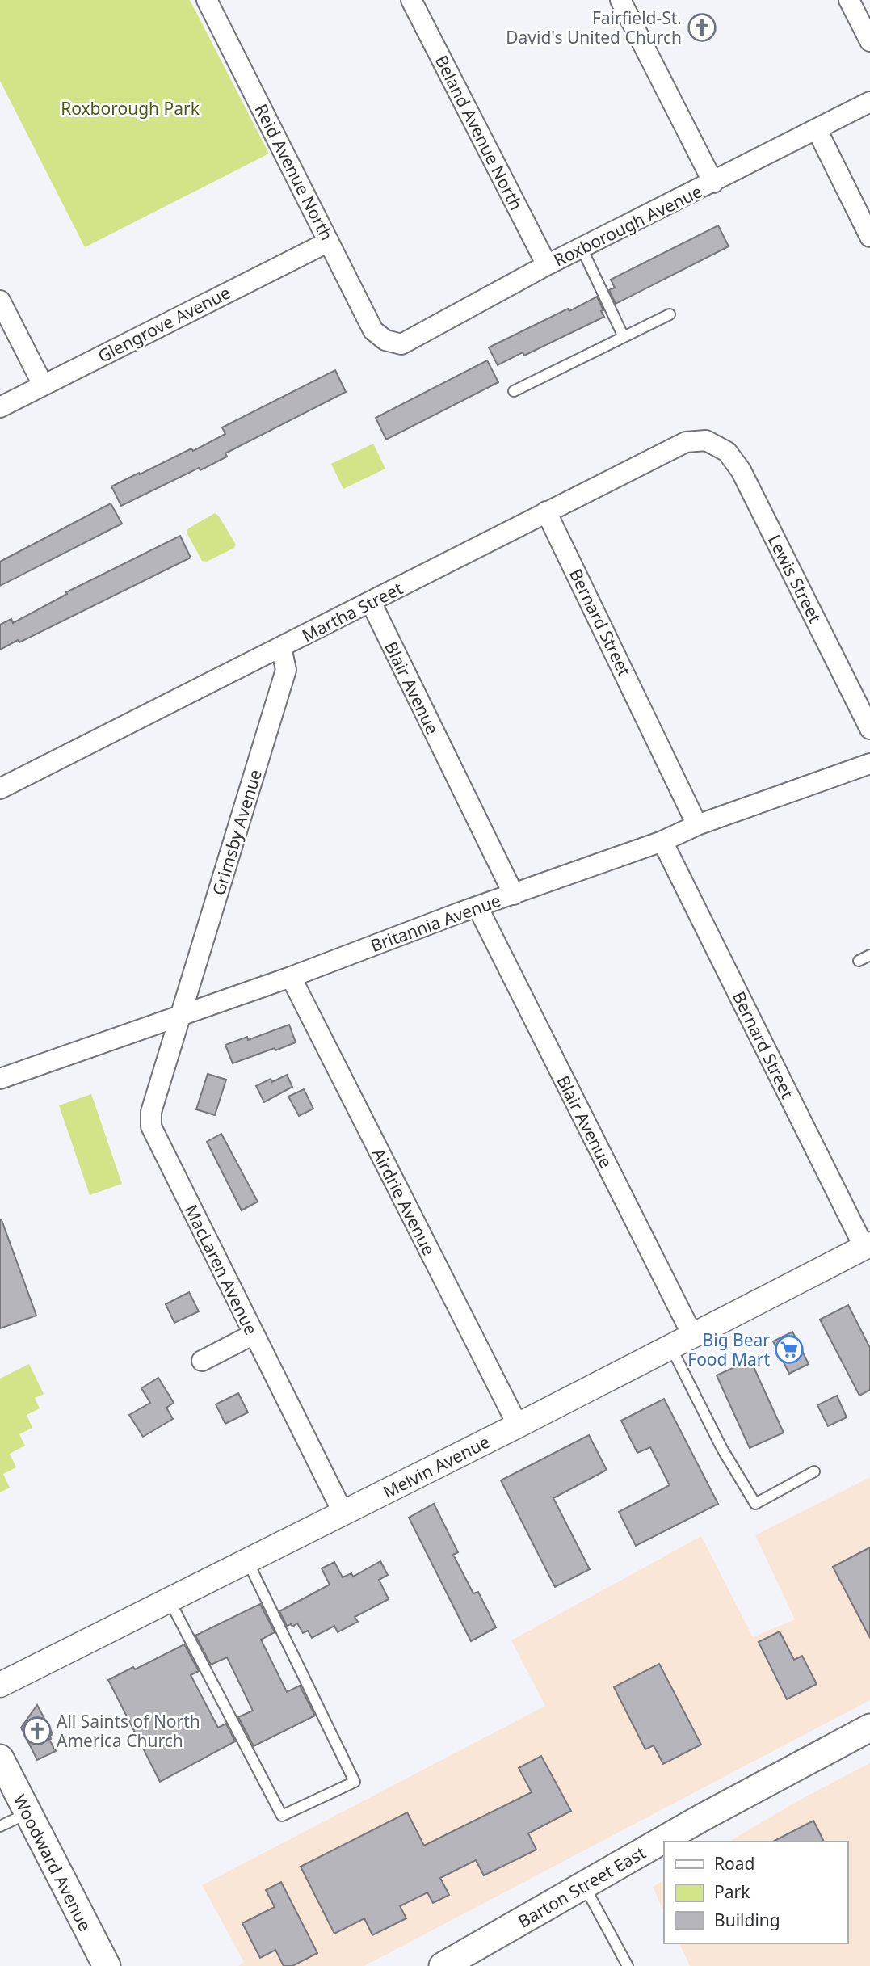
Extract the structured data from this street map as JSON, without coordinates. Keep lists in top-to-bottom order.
{
  "streets": {
    "main road": ["Woodward Avenue", "Barton Street East"],
    "street": [
      "Beland Avenue North",
      "Reid Avenue North",
      "Roxborough Avenue",
      "Glengrove Avenue",
      "Lewis Street",
      "Martha Street",
      "Bernard Street",
      "Blair Avenue",
      "Grimsby Avenue",
      "Britannia Avenue",
      "Airdrie Avenue",
      "MacLaren Avenue",
      "Melvin Avenue"
    ]
  },
  "crossings": [
    ["Beland Avenue North", "Roxborough Avenue"],
    ["Reid Avenue North", "Roxborough Avenue"],
    ["Reid Avenue North", "Glengrove Avenue"],
    ["Lewis Street", "Martha Street"],
    ["Martha Street", "Bernard Street"],
    ["Martha Street", "Blair Avenue"],
    ["Martha Street", "Grimsby Avenue"],
    ["Bernard Street", "Britannia Avenue"],
    ["Bernard Street", "Melvin Avenue"],
    ["Blair Avenue", "Britannia Avenue"],
    ["Blair Avenue", "Melvin Avenue"],
    ["Grimsby Avenue", "Britannia Avenue"],
    ["Grimsby Avenue", "MacLaren Avenue"],
    ["Britannia Avenue", "Airdrie Avenue"],
    ["Britannia Avenue", "MacLaren Avenue"],
    ["Airdrie Avenue", "Melvin Avenue"],
    ["MacLaren Avenue", "Melvin Avenue"]
  ],
  "parks": ["Roxborough Park"],
  "places": {
    "church": ["Fairfield-St. David's United Church", "All Saints of North America Church"],
    "supermarket": ["Big Bear Food Mart"]
  },
  "legend": ["Road", "Park", "Building"]
}
